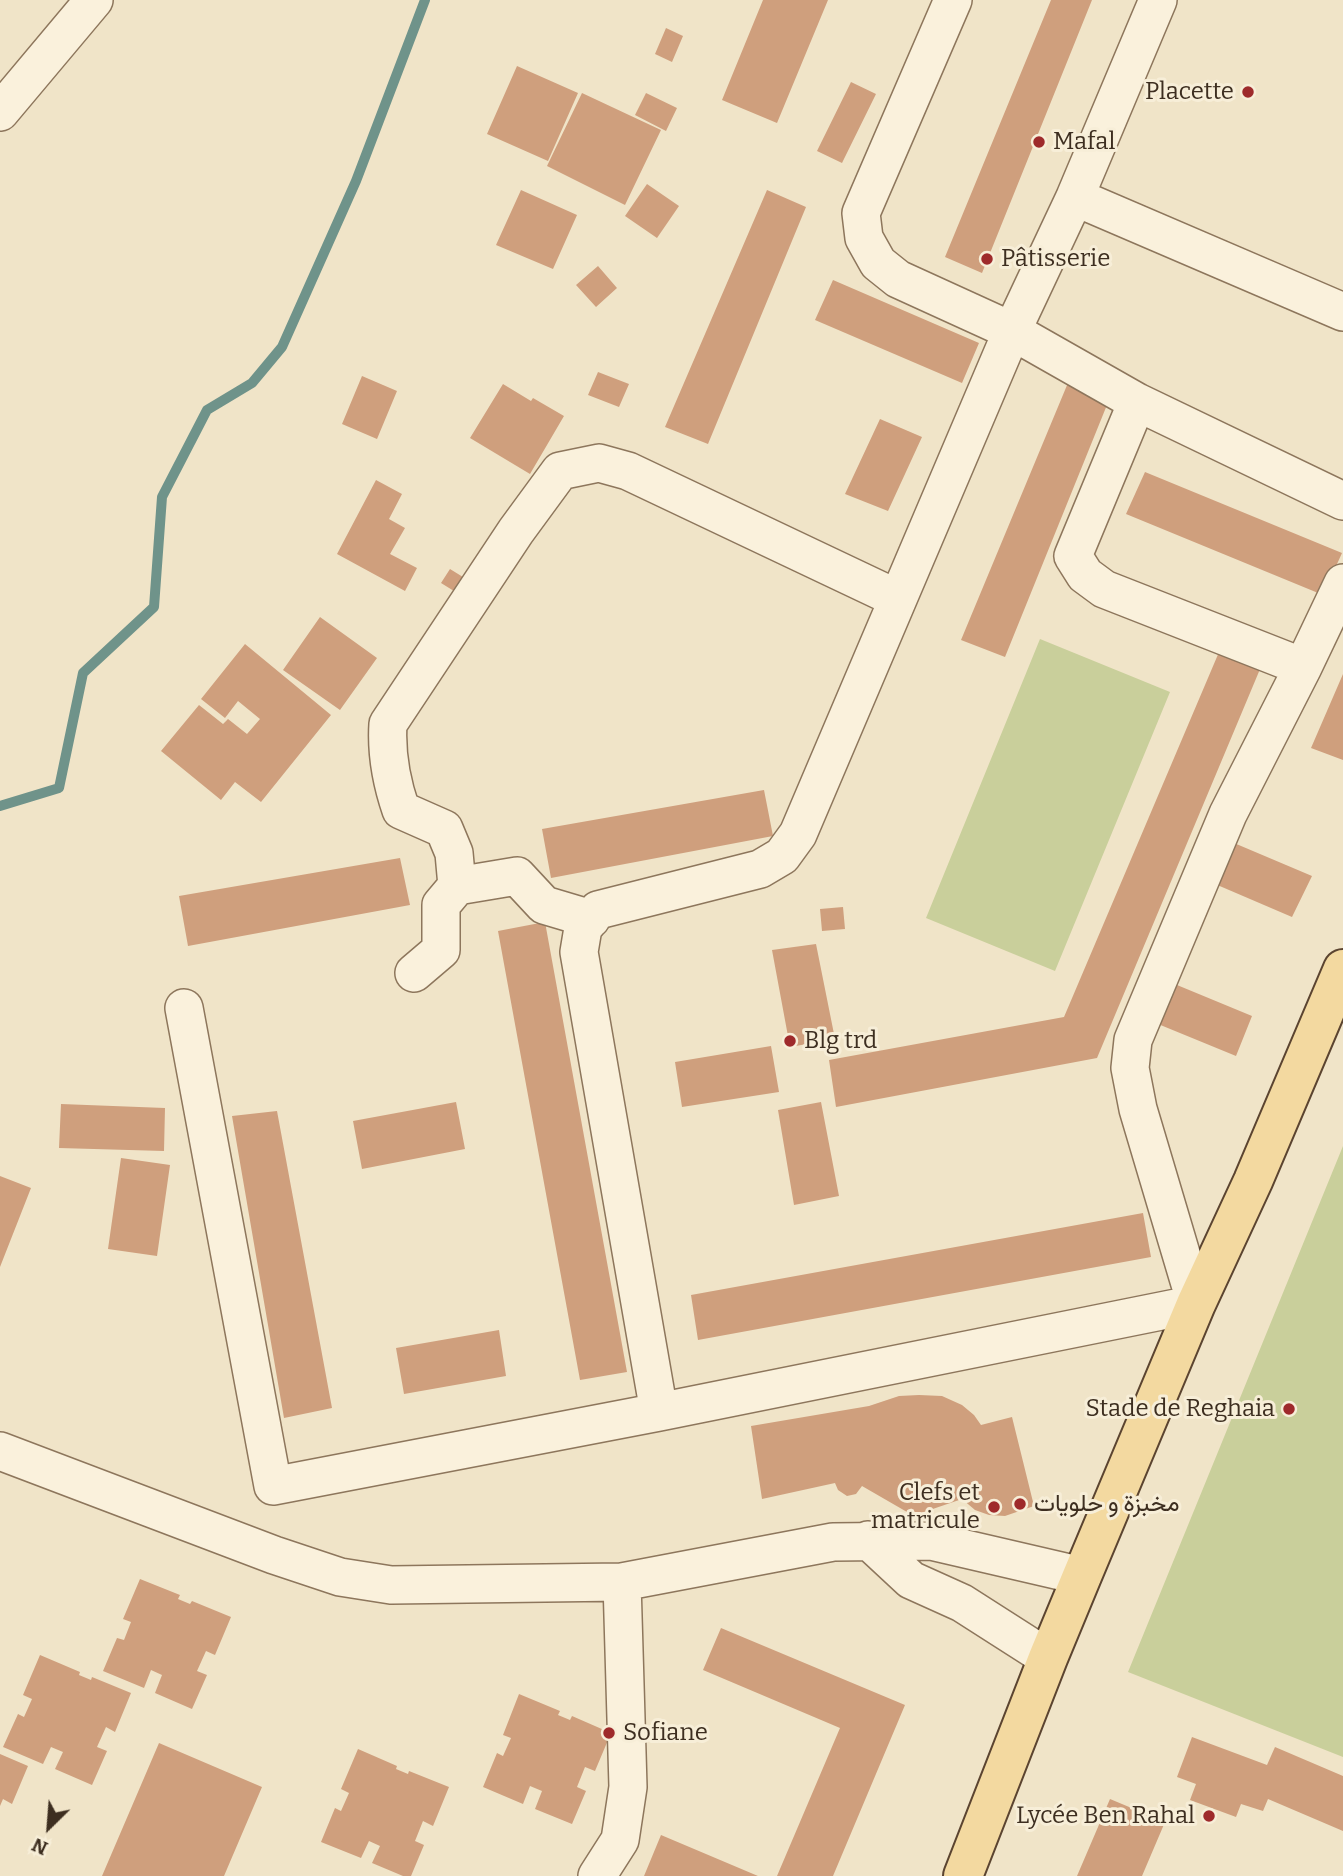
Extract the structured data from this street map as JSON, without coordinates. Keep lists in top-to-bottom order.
{
  "places": [
    "Placette",
    "Mafal",
    "Pâtisserie",
    "Blg trd",
    "Stade de Reghaia",
    "مخبزة و حلويات",
    "Clefs et matricule",
    "Sofiane",
    "Lycée Ben Rahal"
  ],
  "north": "bottom left"
}
